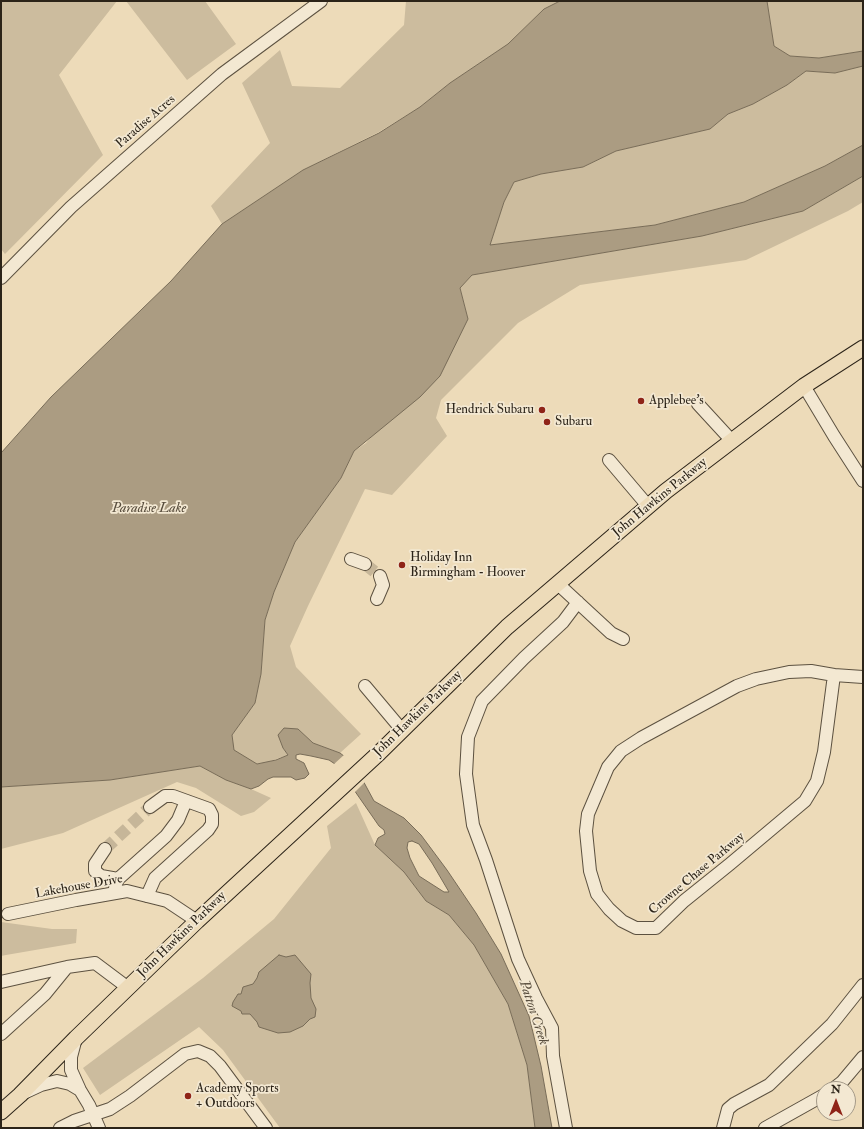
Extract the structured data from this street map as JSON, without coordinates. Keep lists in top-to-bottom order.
{
  "streets": {
    "main road": ["John Hawkins Parkway"],
    "street": ["Paradise Acres", "Crowne Chase Parkway", "Lakehouse Drive"]
  },
  "crossings": [
    ["John Hawkins Parkway", "Lakehouse Drive"]
  ],
  "water": ["Paradise Lake", "Patton Creek"],
  "places": [
    "Applebee's",
    "Hendrick Subaru",
    "Subaru",
    "Holiday Inn Birmingham - Hoover",
    "Academy Sports + Outdoors"
  ],
  "north": "top"
}
